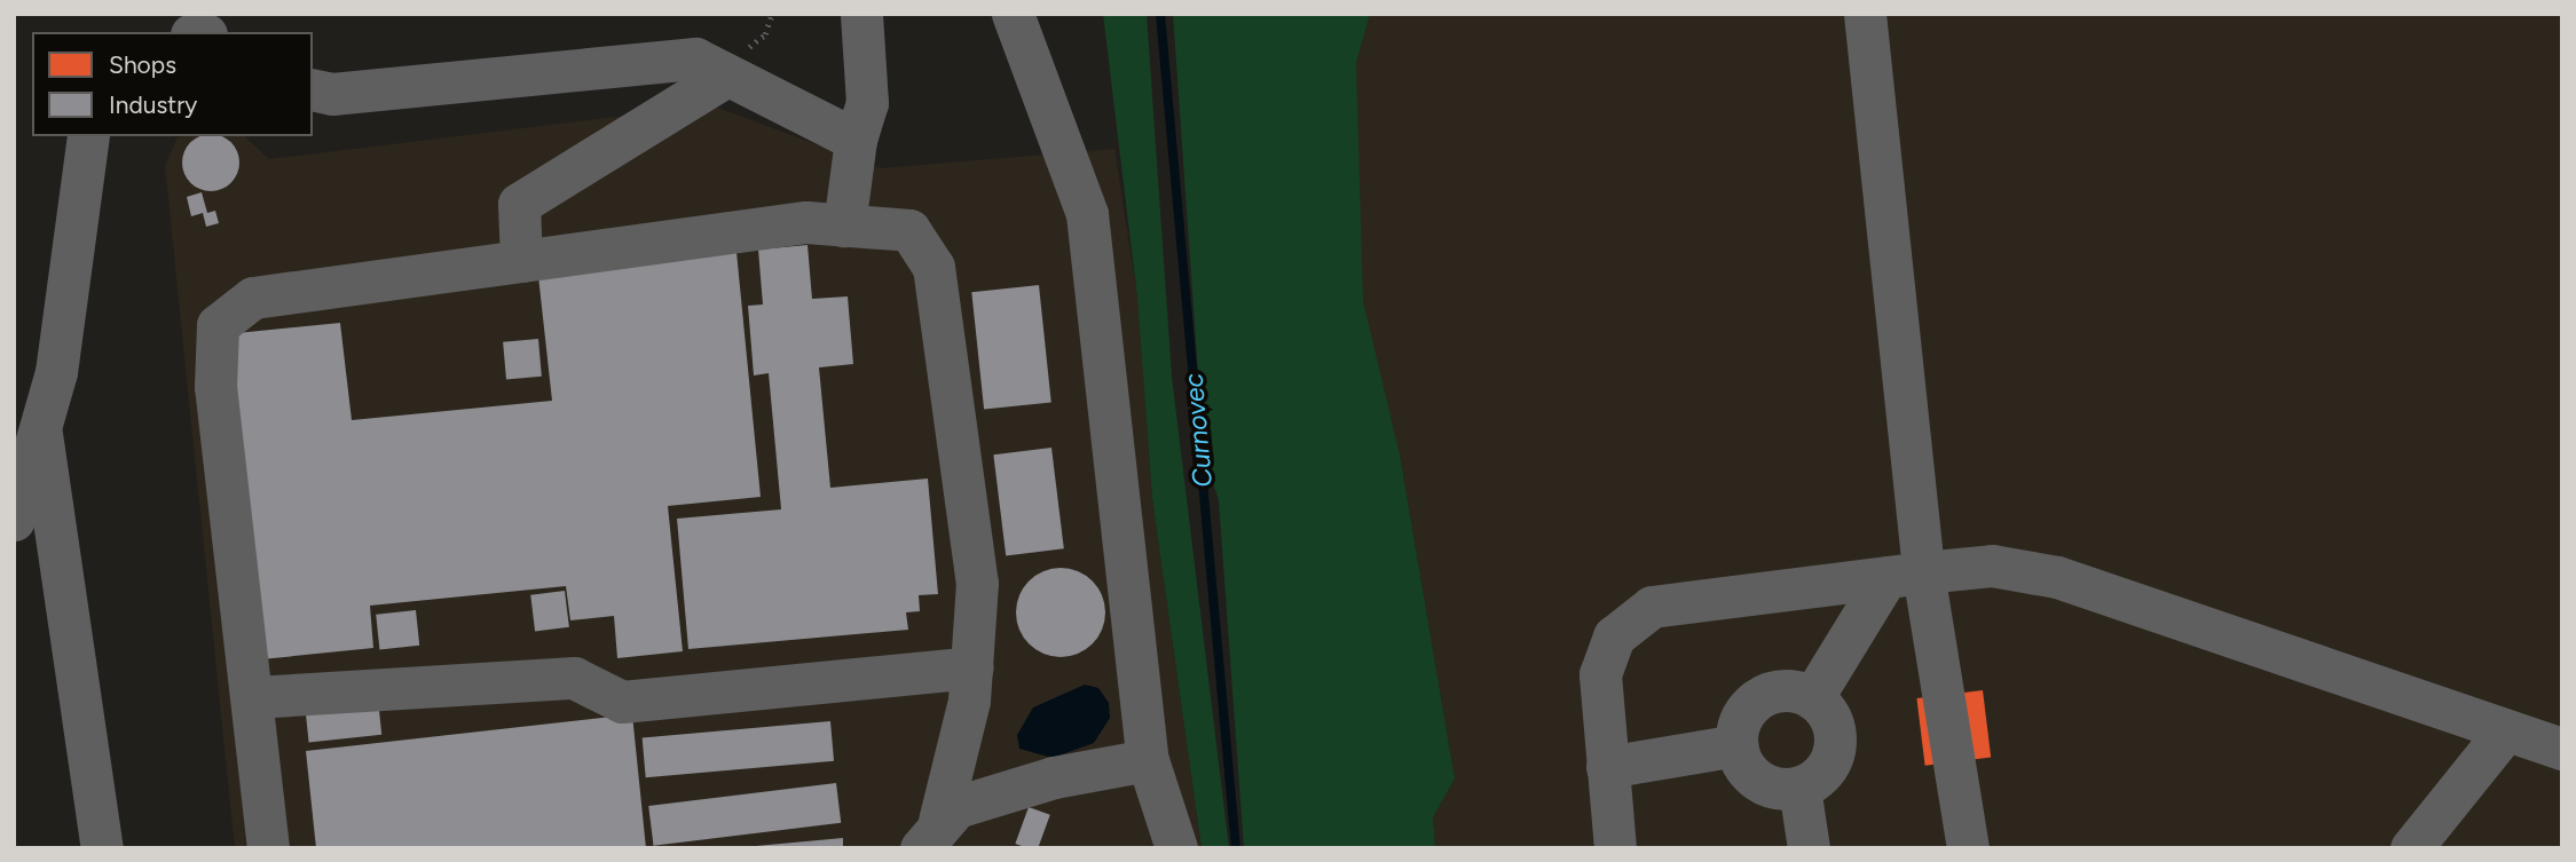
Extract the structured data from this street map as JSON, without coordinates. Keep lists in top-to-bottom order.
{
  "water": ["Curnovec"],
  "legend": ["Shops", "Industry"]
}
